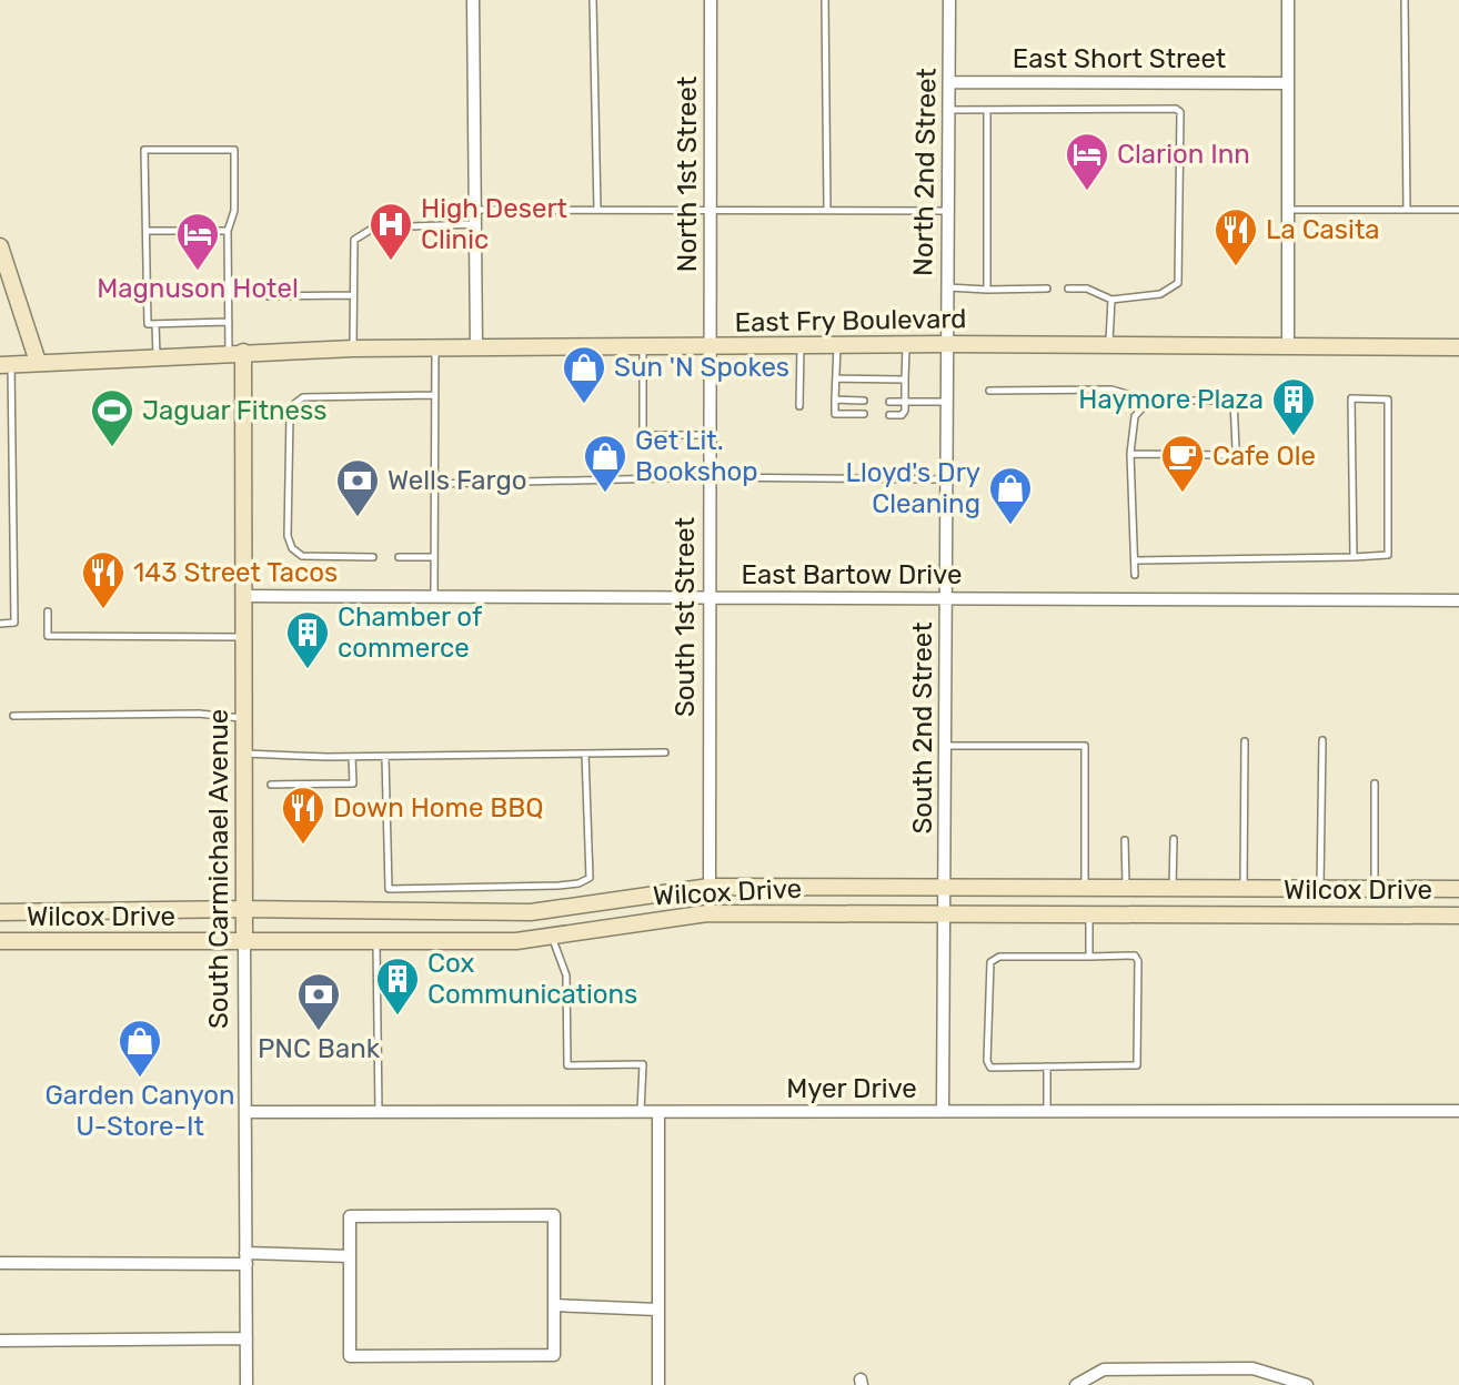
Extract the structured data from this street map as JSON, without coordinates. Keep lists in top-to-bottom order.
{
  "streets": {
    "street": [
      "East Short Street",
      "North 2nd Street",
      "North 1st Street",
      "East Fry Boulevard",
      "East Bartow Drive",
      "South 1st Street",
      "South 2nd Street",
      "South Carmichael Avenue",
      "Wilcox Drive",
      "Myer Drive"
    ]
  },
  "crossings": [
    ["East Short Street", "North 2nd Street"],
    ["North 2nd Street", "East Fry Boulevard"],
    ["North 2nd Street", "South 2nd Street"],
    ["North 1st Street", "East Fry Boulevard"],
    ["North 1st Street", "South 1st Street"],
    ["East Fry Boulevard", "South 1st Street"],
    ["East Fry Boulevard", "South 2nd Street"],
    ["East Fry Boulevard", "South Carmichael Avenue"],
    ["East Bartow Drive", "South 1st Street"],
    ["East Bartow Drive", "South 2nd Street"],
    ["East Bartow Drive", "South Carmichael Avenue"],
    ["South 1st Street", "Wilcox Drive"],
    ["South 2nd Street", "Wilcox Drive"],
    ["South 2nd Street", "Myer Drive"],
    ["South Carmichael Avenue", "Wilcox Drive"],
    ["South Carmichael Avenue", "Myer Drive"]
  ],
  "places": {
    "hotel": ["Clarion Inn", "Magnuson Hotel"],
    "hospital": ["High Desert Clinic"],
    "restaurant": ["La Casita", "143 Street Tacos", "Down Home BBQ"],
    "shop": [
      "Sun 'N Spokes",
      "Get Lit. Bookshop",
      "Lloyd's Dry Cleaning",
      "Garden Canyon U-Store-It"
    ],
    "building": ["Haymore Plaza", "Chamber of commerce", "Cox Communications"],
    "sports": ["Jaguar Fitness"],
    "cafe": ["Cafe Ole"],
    "bank": ["Wells Fargo", "PNC Bank"]
  }
}
